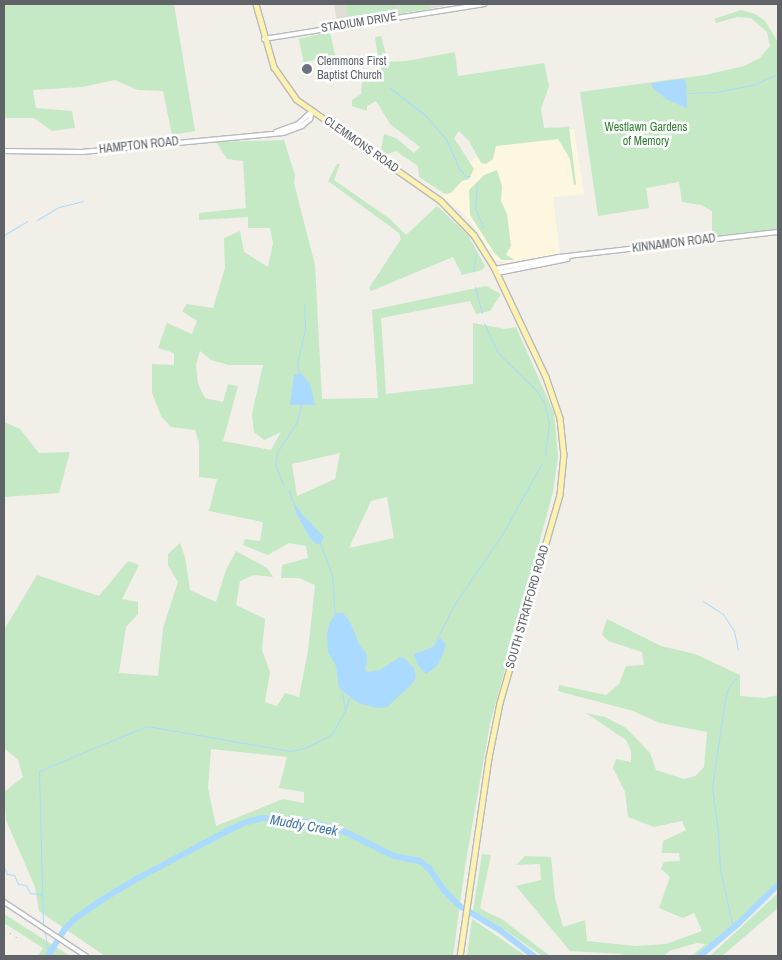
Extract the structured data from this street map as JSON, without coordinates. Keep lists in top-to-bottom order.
{
  "streets": {
    "main road": [
      "STADIUM DRIVE",
      "CLEMMONS ROAD",
      "HAMPTON ROAD",
      "KINNAMON ROAD",
      "SOUTH STRATFORD ROAD"
    ]
  },
  "crossings": [
    ["STADIUM DRIVE", "CLEMMONS ROAD"],
    ["CLEMMONS ROAD", "HAMPTON ROAD"],
    ["CLEMMONS ROAD", "KINNAMON ROAD"],
    ["CLEMMONS ROAD", "SOUTH STRATFORD ROAD"],
    ["KINNAMON ROAD", "SOUTH STRATFORD ROAD"]
  ],
  "water": ["Muddy Creek"],
  "parks": ["Westlawn Gardens of Memory"],
  "places": ["Clemmons First Baptist Church"]
}
